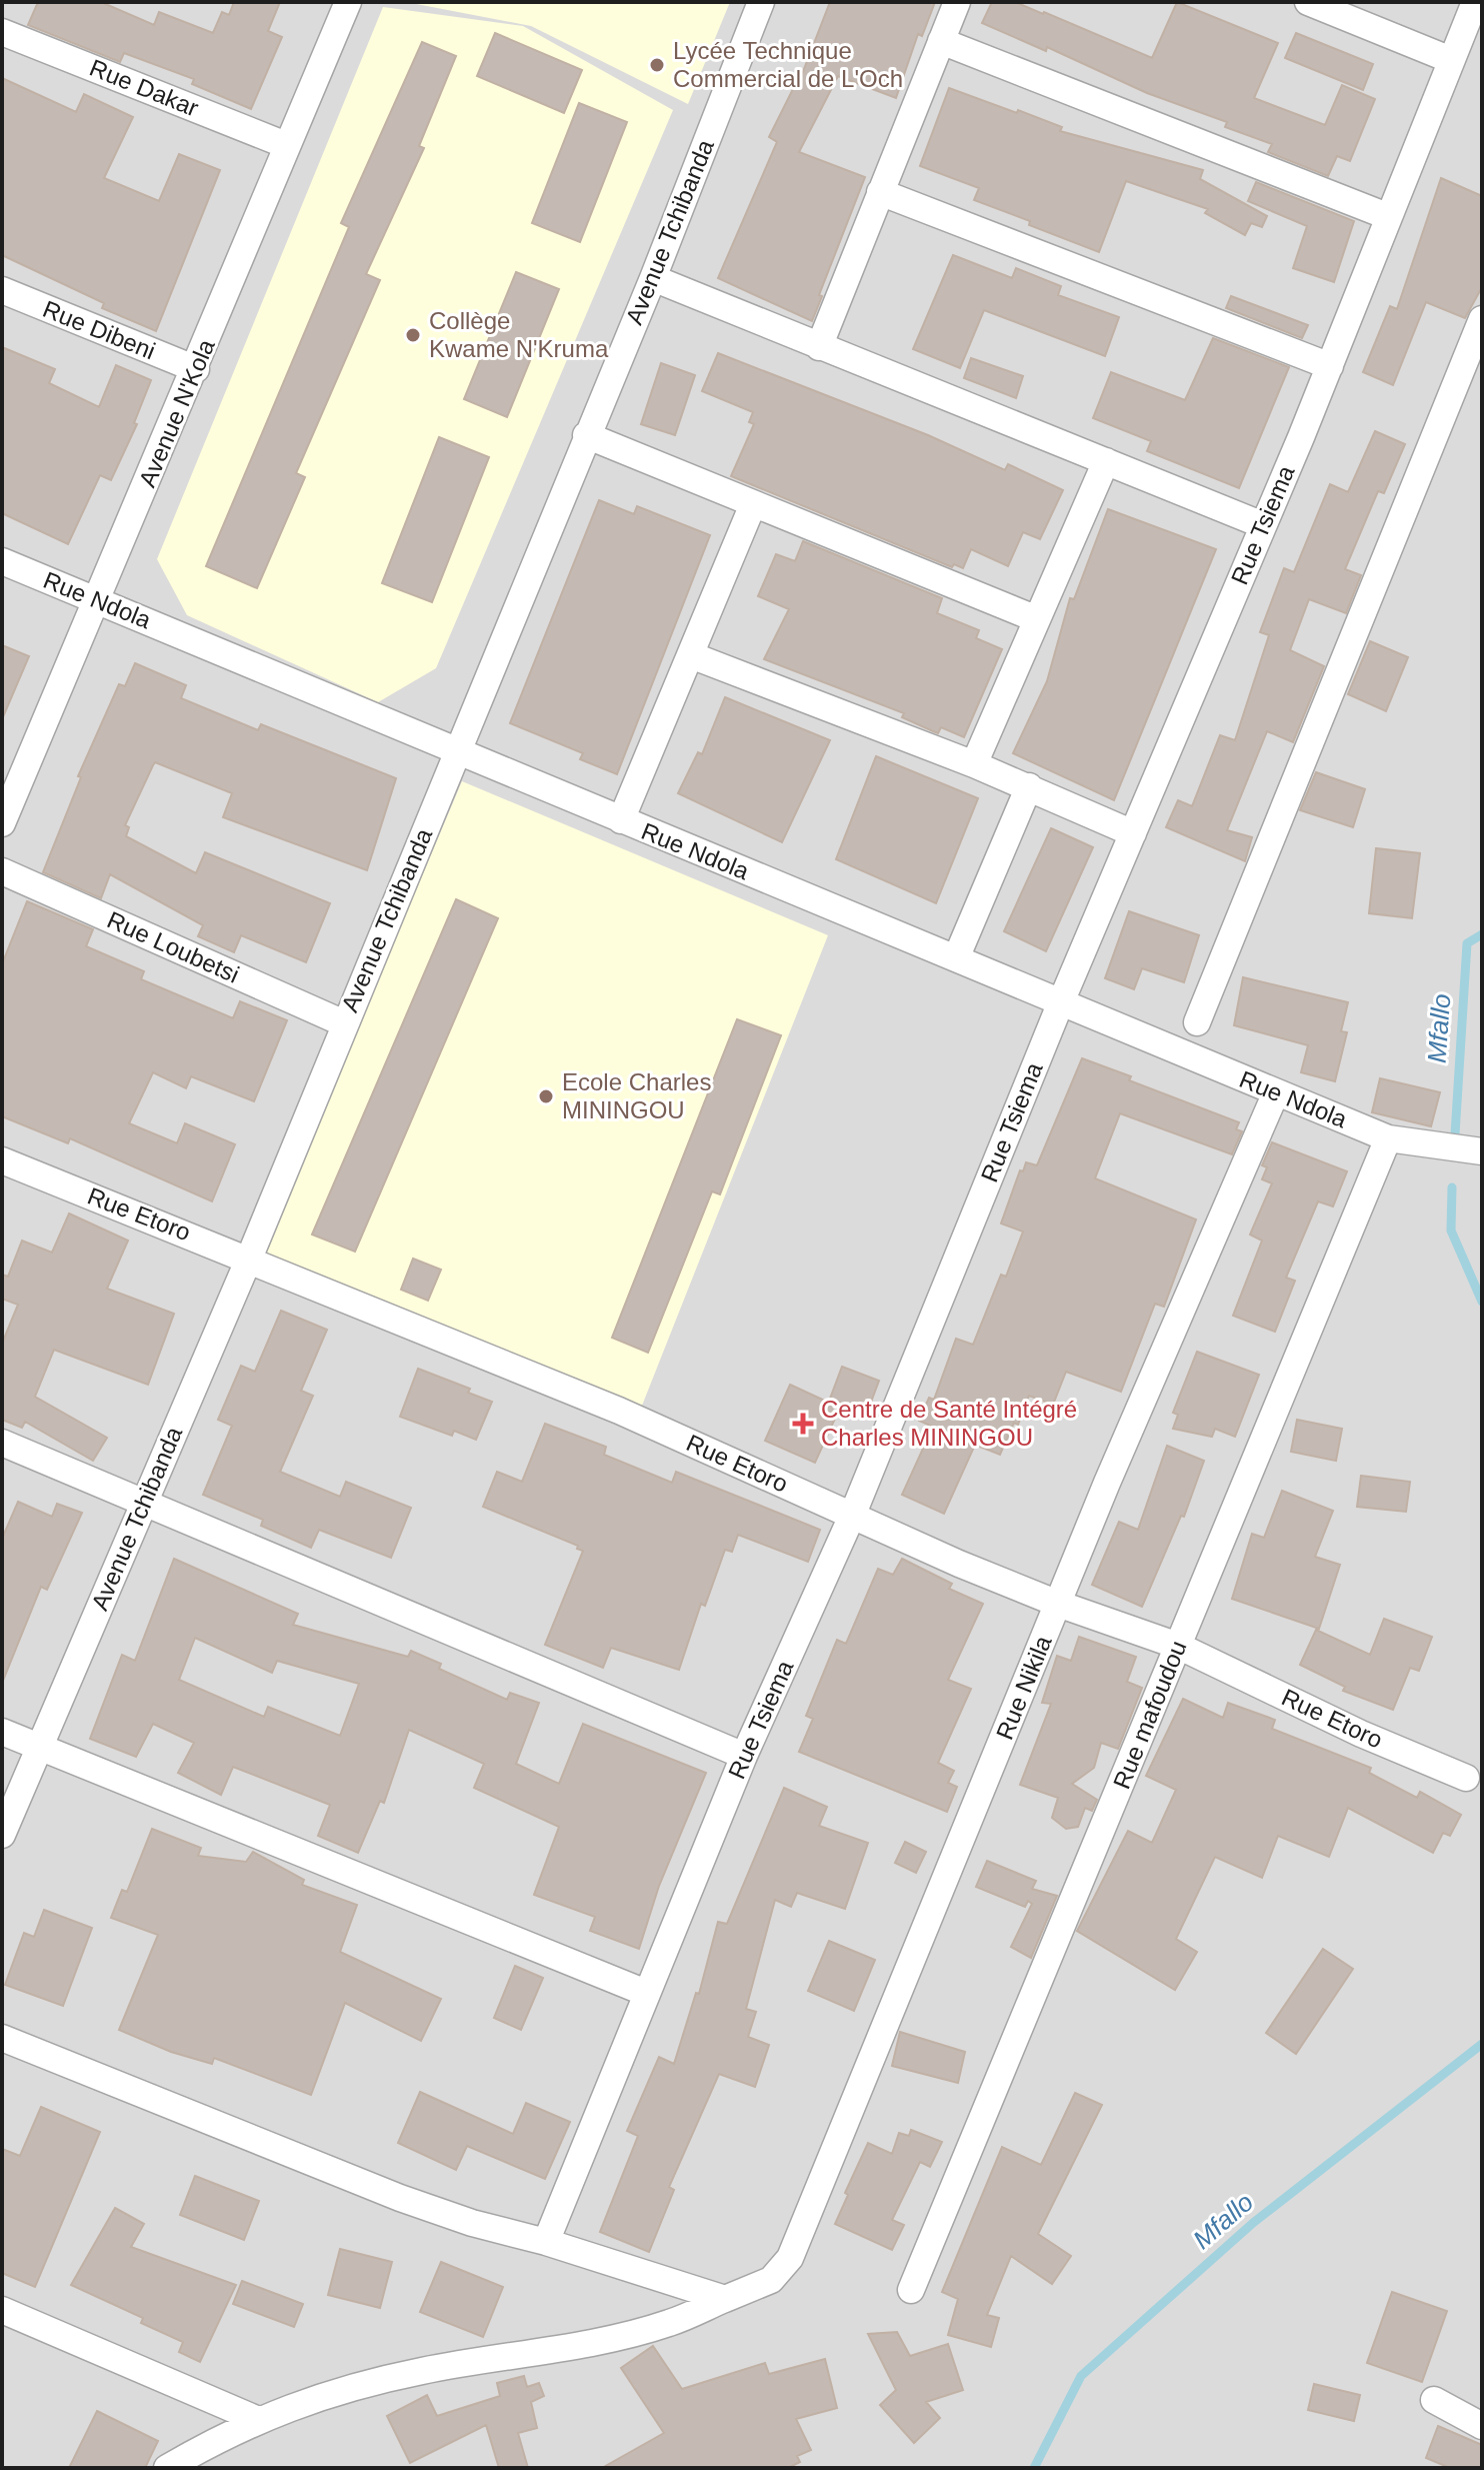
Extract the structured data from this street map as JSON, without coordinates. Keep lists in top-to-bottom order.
{
  "streets": {
    "street": [
      "Rue Dakar",
      "Avenue Tchibanda",
      "Rue Dibeni",
      "Avenue N'Kola",
      "Rue Tsiema",
      "Rue Ndola",
      "Rue Loubetsi",
      "Rue Etoro",
      "Rue Nikila",
      "Rue mafoudou"
    ]
  },
  "crossings": [
    ["Rue Dakar", "Avenue N'Kola"],
    ["Avenue Tchibanda", "Rue Ndola"],
    ["Avenue Tchibanda", "Rue Loubetsi"],
    ["Avenue Tchibanda", "Rue Etoro"],
    ["Rue Dibeni", "Avenue N'Kola"],
    ["Avenue N'Kola", "Rue Ndola"],
    ["Rue Tsiema", "Rue Ndola"],
    ["Rue Tsiema", "Rue Etoro"],
    ["Rue Ndola", "Rue Nikila"],
    ["Rue Ndola", "Rue mafoudou"],
    ["Rue Etoro", "Rue Nikila"],
    ["Rue Etoro", "Rue mafoudou"]
  ],
  "water": ["Mfallo"],
  "places": {
    "other": ["Lycée Technique Commercial de L'Och", "Collège Kwame N'Kruma", "Ecole Charles MININGOU"],
    "health": ["Centre de Santé Intégré Charles MININGOU"]
  }
}
